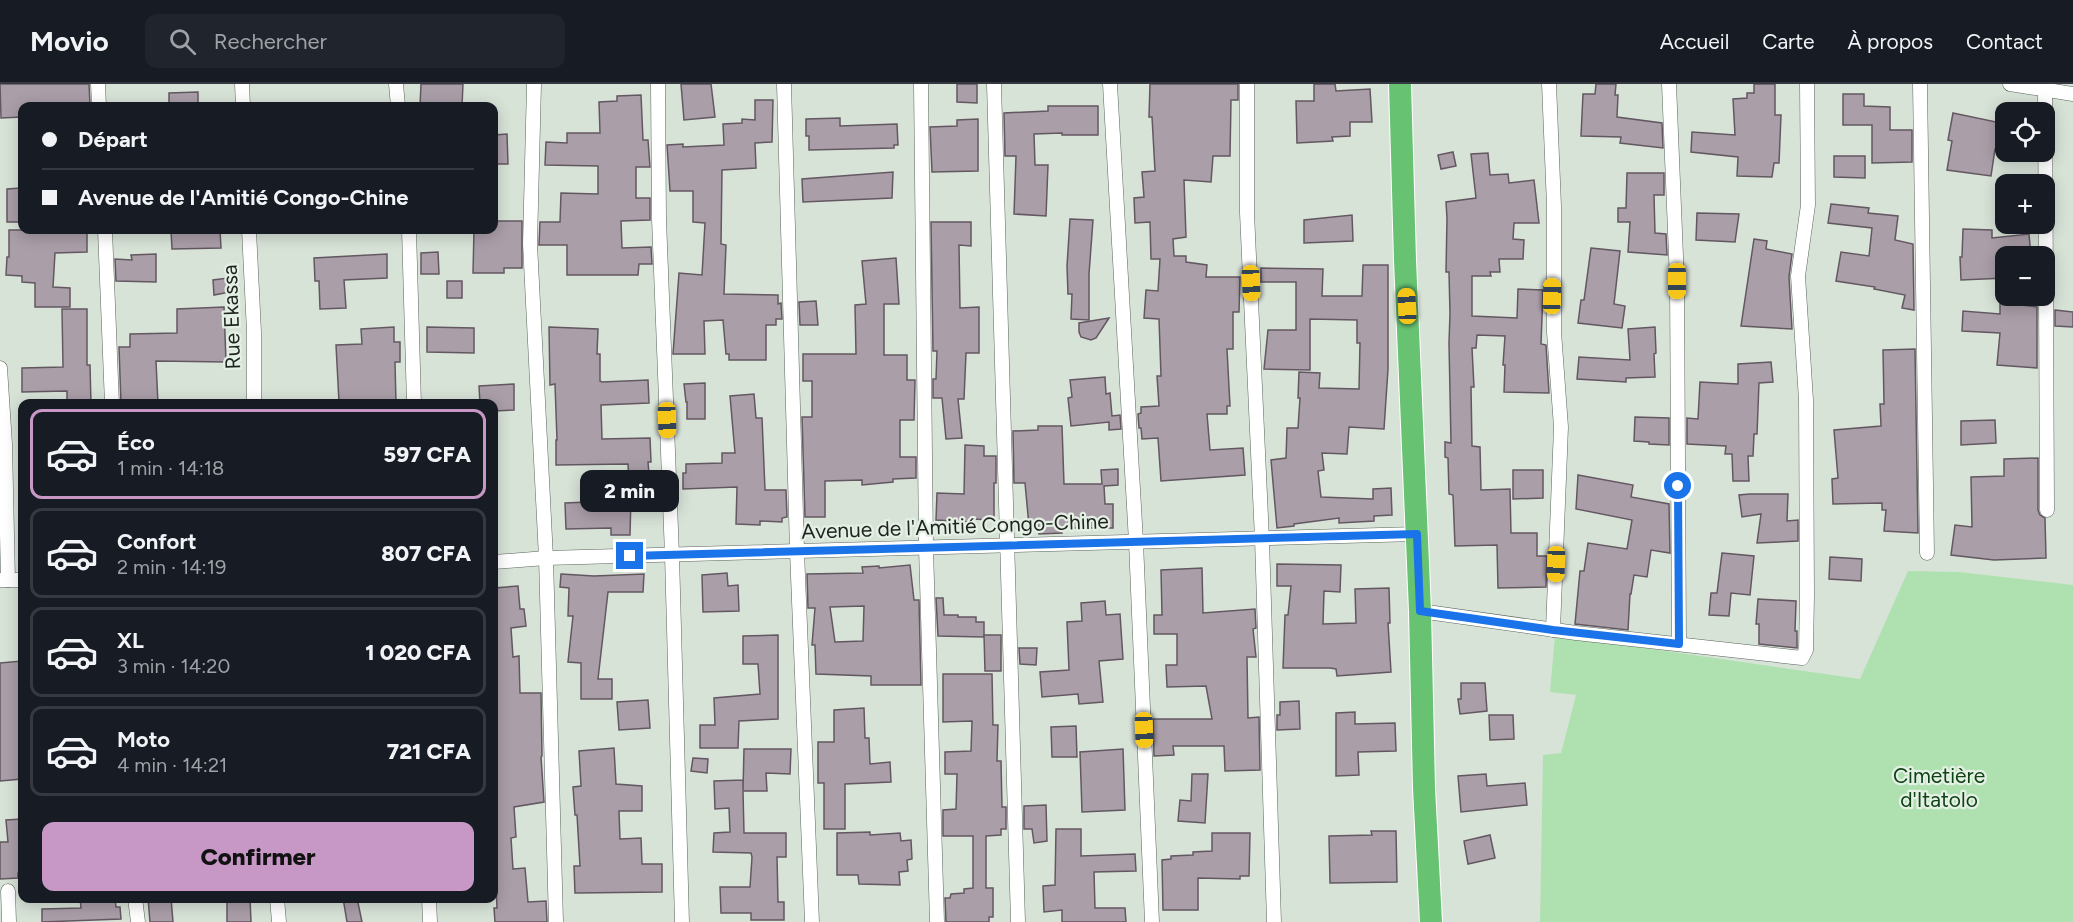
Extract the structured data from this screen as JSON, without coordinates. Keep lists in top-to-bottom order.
{
  "streets": {
    "street": ["Rue Ekassa", "Avenue de l'Amitié Congo-Chine"]
  },
  "parks": ["Cimetière d'Itatolo"],
  "page": {
    "header": "Movio",
    "search": "Rechercher",
    "nav": [
      "Accueil",
      "Carte",
      "À propos",
      "Contact"
    ],
    "map_buttons": ["+", "−"],
    "banner": ["Départ", "Avenue de l'Amitié Congo-Chine"],
    "list": [
      {
        "name": "Éco",
        "note": "1 min · 14:18",
        "value": "597 CFA"
      },
      {
        "name": "Confort",
        "note": "2 min · 14:19",
        "value": "807 CFA"
      },
      {
        "name": "XL",
        "note": "3 min · 14:20",
        "value": "1 020 CFA"
      },
      {
        "name": "Moto",
        "note": "4 min · 14:21",
        "value": "721 CFA"
      }
    ],
    "bubble": "2 min",
    "buttons": "Confirmer"
  }
}
